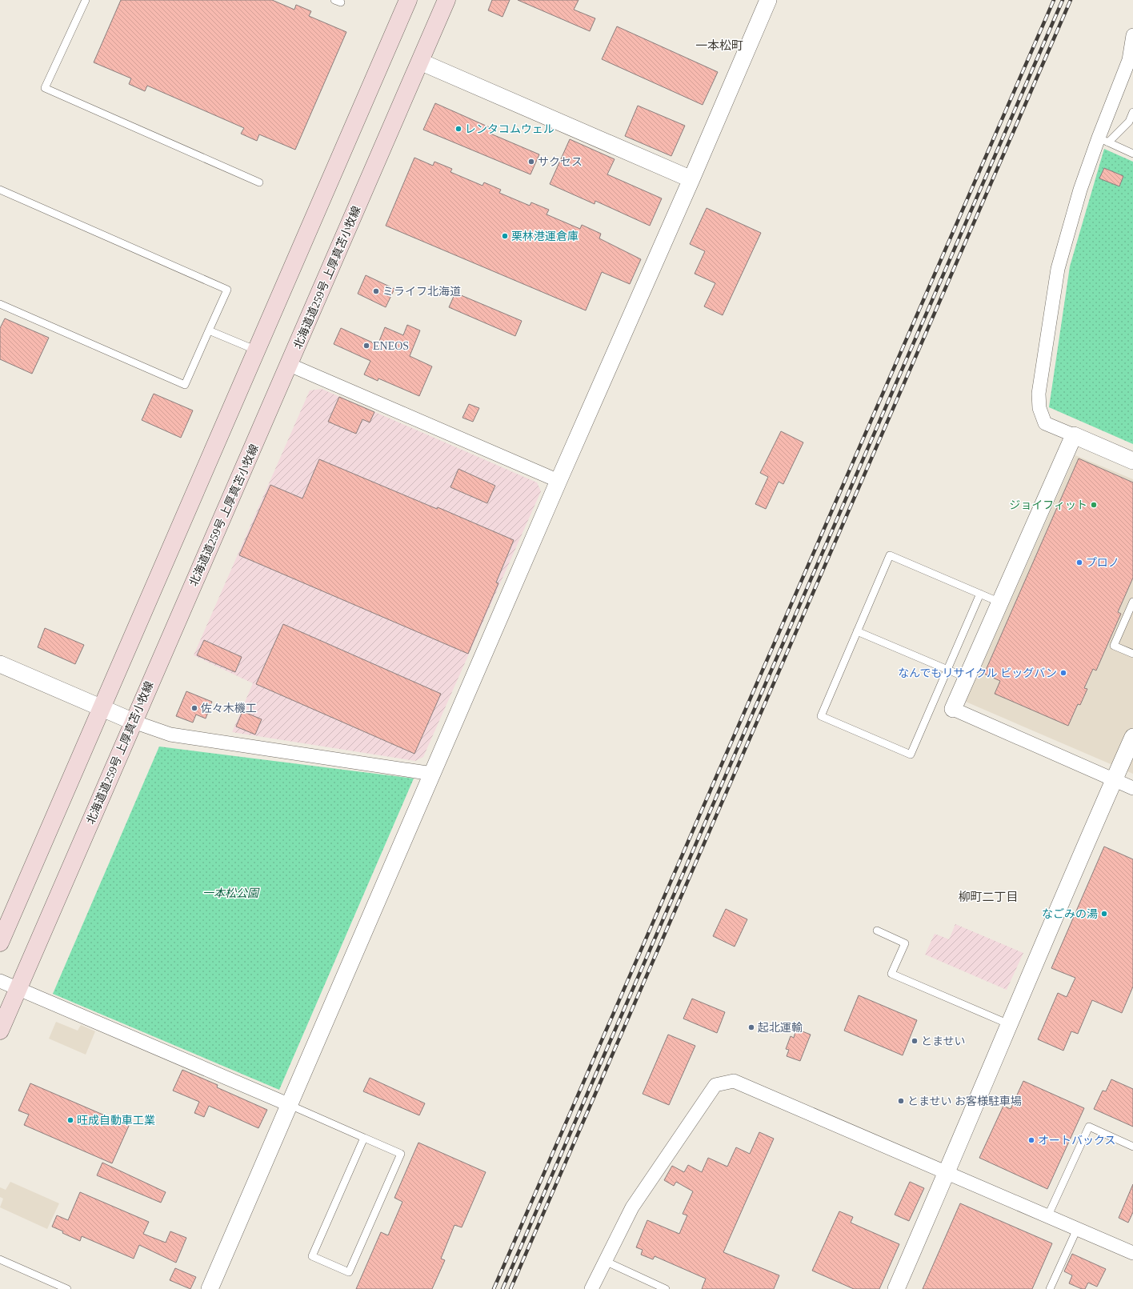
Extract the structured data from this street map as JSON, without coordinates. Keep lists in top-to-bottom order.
{
  "streets": {
    "main road": ["北海道道259号 上厚真苫小牧線"]
  },
  "districts": ["一本松町", "柳町二丁目"],
  "parks": ["一本松公園"],
  "places": [
    "レンタコムウェル",
    "サクセス",
    "栗林港運倉庫",
    "ミライフ北海道",
    "ENEOS",
    "ジョイフィット",
    "プロノ",
    "なんでもリサイクル ビッグバン",
    "佐々木機工",
    "なごみの湯",
    "起北運輸",
    "とませい",
    "とませい お客様駐車場",
    "旺成自動車工業",
    "オートバックス"
  ]
}
